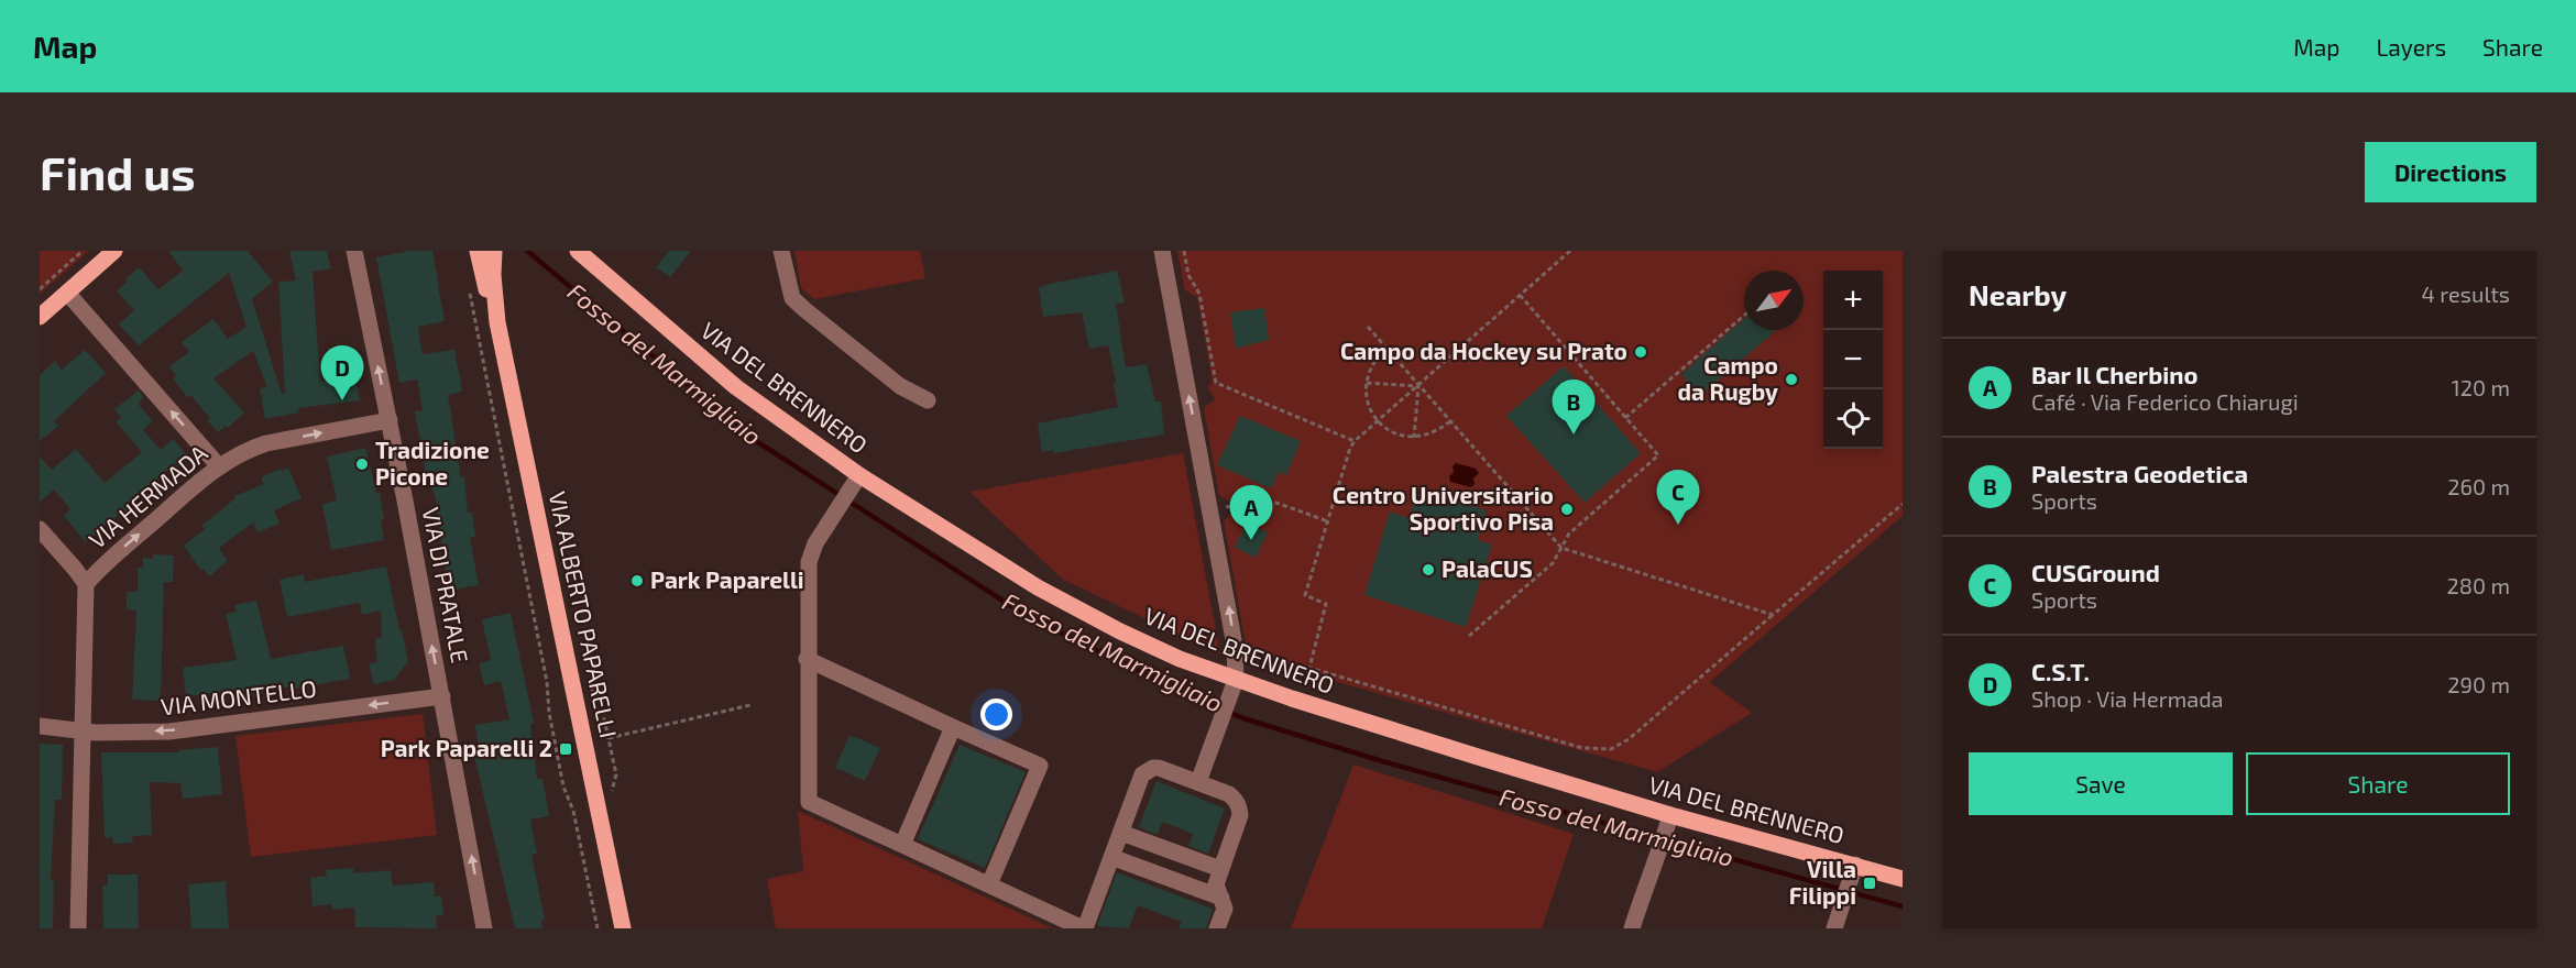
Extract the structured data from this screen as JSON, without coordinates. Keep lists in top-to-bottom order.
{
  "streets": {
    "main road": ["VIA DEL BRENNERO", "VIA ALBERTO PAPARELLI"],
    "street": ["VIA HERMADA", "VIA DI PRATALE", "VIA MONTELLO"]
  },
  "crossings": [
    ["VIA HERMADA", "VIA DI PRATALE"],
    ["VIA HERMADA", "VIA MONTELLO"],
    ["VIA DI PRATALE", "VIA MONTELLO"]
  ],
  "one_way": ["VIA HERMADA", "VIA DI PRATALE", "VIA MONTELLO"],
  "water": ["Fosso del Marmigliaio"],
  "places": {
    "other": [
      "Campo da Hockey su Prato",
      "Campo da Rugby",
      "Tradizione Picone",
      "Centro Universitario Sportivo Pisa",
      "PalaCUS",
      "Park Paparelli"
    ],
    "transit": ["Park Paparelli 2", "Villa Filippi"]
  },
  "north": "top right",
  "page": {
    "header": "Map",
    "nav": ["Map", "Layers", "Share"],
    "buttons": [
      "Directions",
      ["Save", "Share"]
    ],
    "title": "Find us",
    "heading": ["Nearby", "4 results"],
    "map_buttons": ["+", "−"],
    "list": [
      {
        "mark": "A",
        "name": "Bar Il Cherbino",
        "note": "Café · Via Federico Chiarugi",
        "value": "120 m"
      },
      {
        "mark": "B",
        "name": "Palestra Geodetica",
        "note": "Sports",
        "value": "260 m"
      },
      {
        "mark": "C",
        "name": "CUSGround",
        "note": "Sports",
        "value": "280 m"
      },
      {
        "mark": "D",
        "name": "C.S.T.",
        "note": "Shop · Via Hermada",
        "value": "290 m"
      }
    ],
    "pins": [
      "D",
      "B",
      "C",
      "A"
    ]
  }
}
